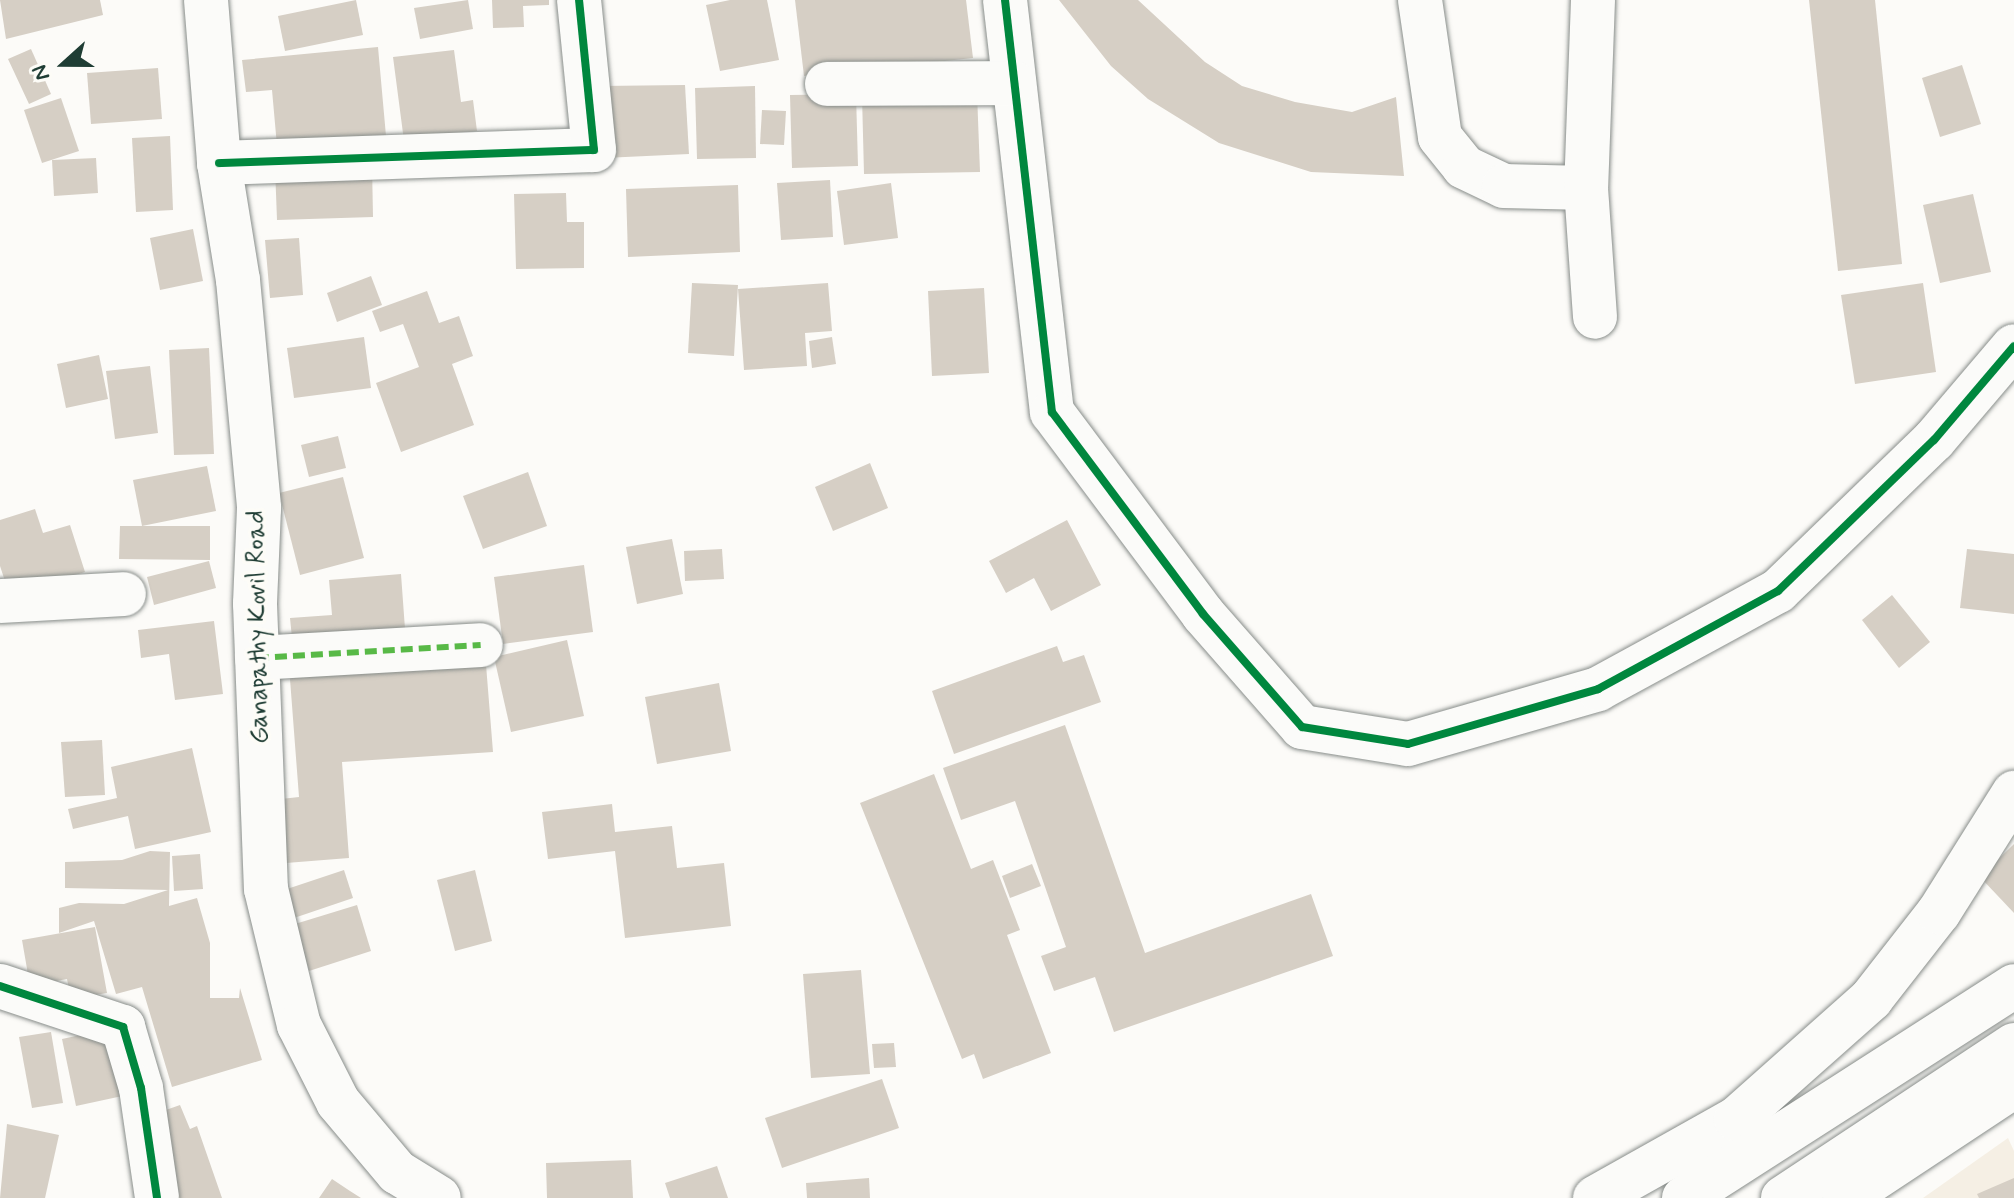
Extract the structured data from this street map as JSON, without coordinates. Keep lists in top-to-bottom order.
{
  "streets": {
    "main road": ["Ganapathy Kovil Road"]
  },
  "north": "left"
}
